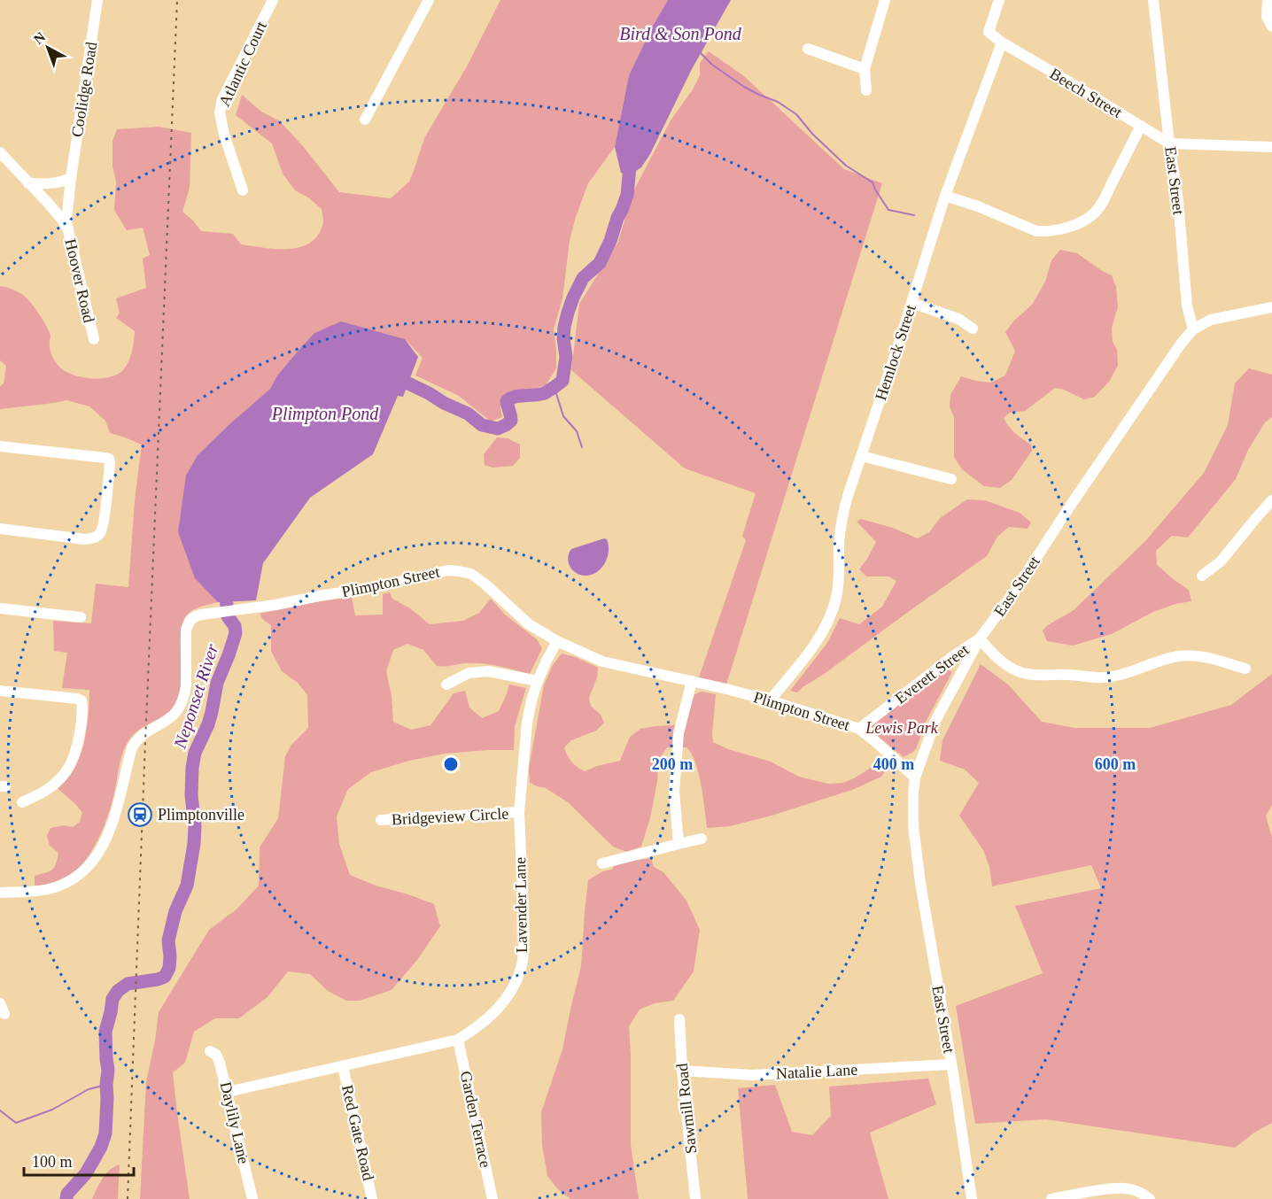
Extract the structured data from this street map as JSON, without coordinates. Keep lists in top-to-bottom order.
{
  "streets": {
    "street": [
      "Atlantic Court",
      "Coolidge Road",
      "Beech Street",
      "East Street",
      "Hoover Road",
      "Hemlock Street",
      "Plimpton Street",
      "Everett Street",
      "Bridgeview Circle",
      "Lavender Lane",
      "Natalie Lane",
      "Sawmill Road",
      "Garden Terrace",
      "Daylily Lane",
      "Red Gate Road"
    ]
  },
  "crossings": [
    ["Coolidge Road", "Hoover Road"],
    ["Beech Street", "East Street"],
    ["Beech Street", "Hemlock Street"],
    ["East Street", "Plimpton Street"],
    ["East Street", "Everett Street"],
    ["East Street", "Natalie Lane"],
    ["Hemlock Street", "Plimpton Street"],
    ["Plimpton Street", "Everett Street"],
    ["Plimpton Street", "Lavender Lane"],
    ["Bridgeview Circle", "Lavender Lane"],
    ["Lavender Lane", "Garden Terrace"],
    ["Lavender Lane", "Daylily Lane"],
    ["Lavender Lane", "Red Gate Road"],
    ["Natalie Lane", "Sawmill Road"]
  ],
  "water": ["Bird & Son Pond", "Plimpton Pond", "Neponset River"],
  "parks": ["Lewis Park"],
  "places": {
    "station": ["Plimptonville"]
  },
  "scale_bar": "100 m",
  "north": "top left",
  "rings": ["200 m", "400 m", "600 m"]
}
